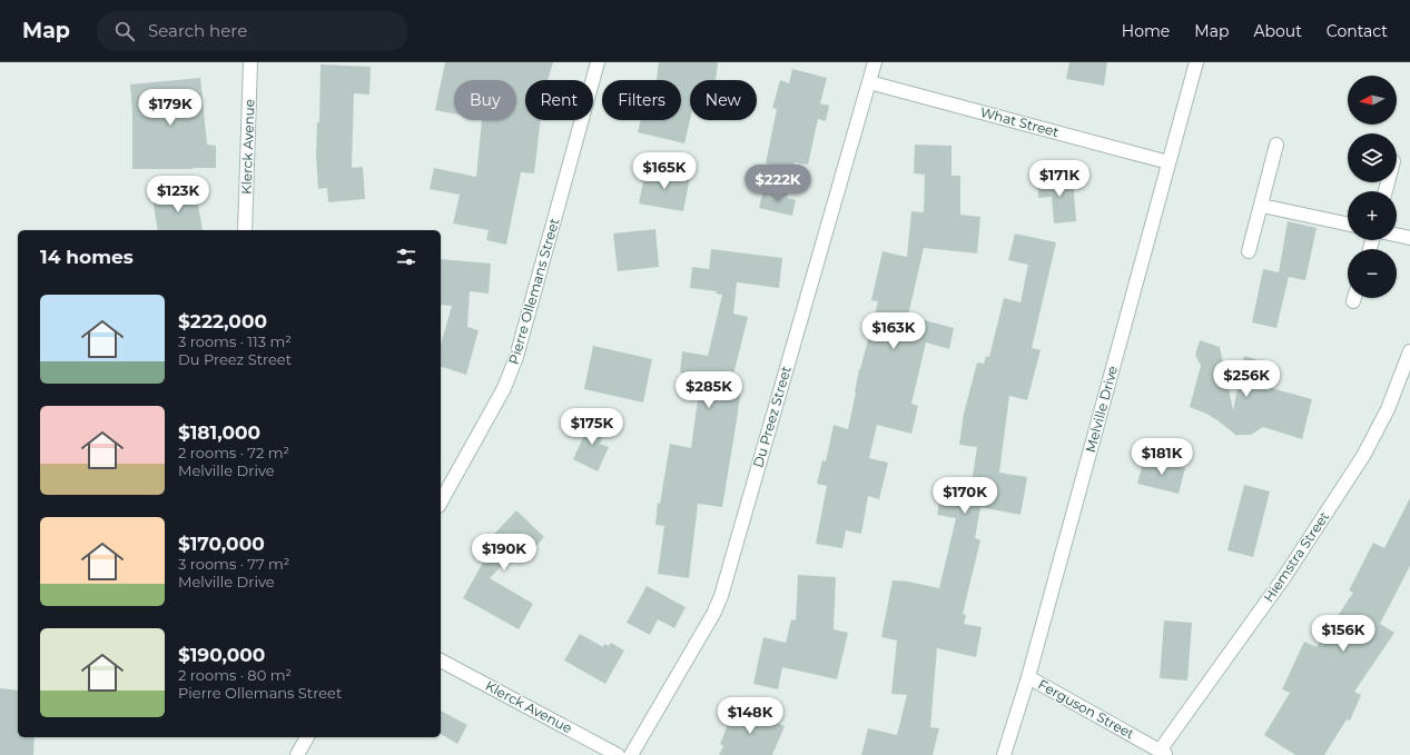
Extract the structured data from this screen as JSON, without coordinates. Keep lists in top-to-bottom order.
{
  "streets": {
    "street": [
      "What Street",
      "Klerck Avenue",
      "Pierre Ollemans Street",
      "Melville Drive",
      "Du Preez Street",
      "Hiemstra Street",
      "Ferguson Street"
    ]
  },
  "crossings": [
    ["What Street", "Melville Drive"],
    ["What Street", "Du Preez Street"],
    ["Melville Drive", "Ferguson Street"],
    ["Hiemstra Street", "Ferguson Street"]
  ],
  "north": "left",
  "page": {
    "header": "Map",
    "search": "Search here",
    "nav": [
      "Home",
      "Map",
      "About",
      "Contact"
    ],
    "map_buttons": ["+", "−"],
    "chip": [
      "Buy",
      "Rent",
      "Filters",
      "New"
    ],
    "price": [
      "$179K",
      "$165K",
      "$171K",
      "$222K",
      "$123K",
      "$163K",
      "$256K",
      "$285K",
      "$175K",
      "$181K",
      "$170K",
      "$190K",
      "$156K",
      "$148K"
    ],
    "heading": "14 homes",
    "list": [
      {
        "name": "$222,000",
        "note": "3 rooms · 113 m² · Du Preez Street"
      },
      {
        "name": "$181,000",
        "note": "2 rooms · 72 m² · Melville Drive"
      },
      {
        "name": "$170,000",
        "note": "3 rooms · 77 m² · Melville Drive"
      },
      {
        "name": "$190,000",
        "note": "2 rooms · 80 m² · Pierre Ollemans Street"
      }
    ]
  }
}
